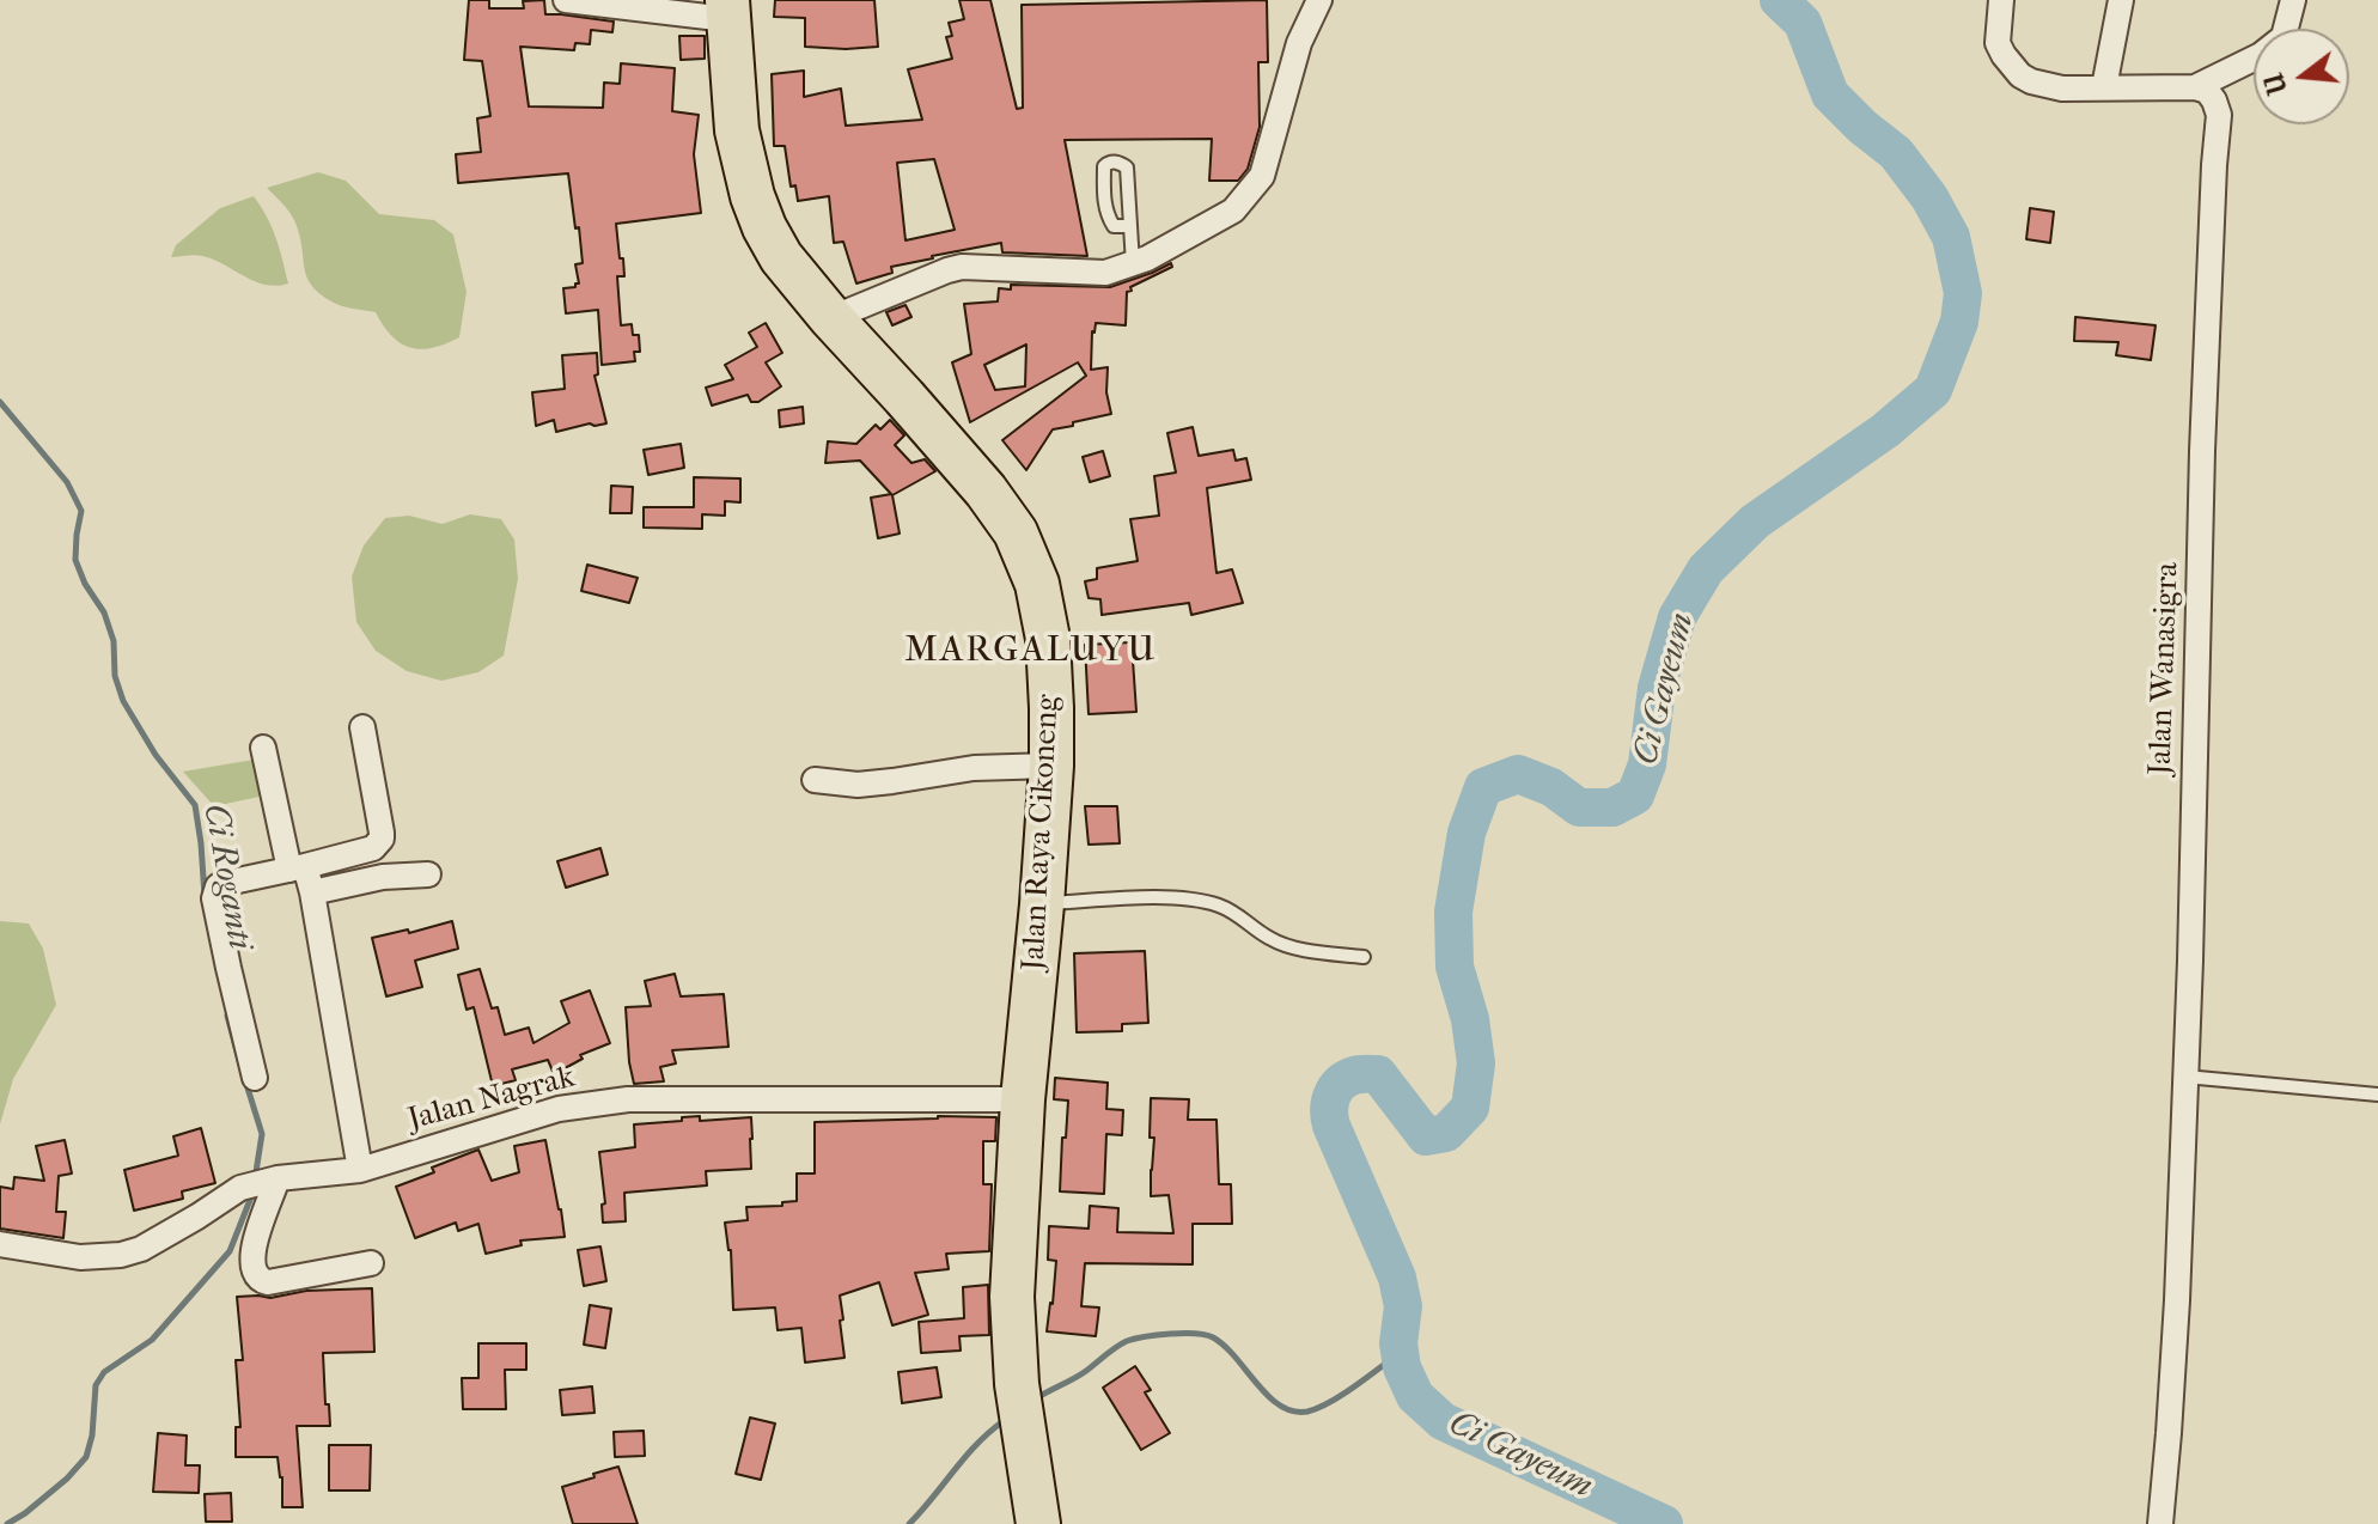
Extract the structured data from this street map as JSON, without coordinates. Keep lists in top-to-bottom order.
{
  "streets": {
    "highway": ["Jalan Raya Cikoneng"],
    "street": ["Jalan Wanasigra", "Jalan Nagrak"]
  },
  "crossings": [
    ["Jalan Raya Cikoneng", "Jalan Nagrak"]
  ],
  "districts": ["MARGALUYU"],
  "water": ["Ci Gayeum", "Ci Roganti"],
  "north": "left"
}
